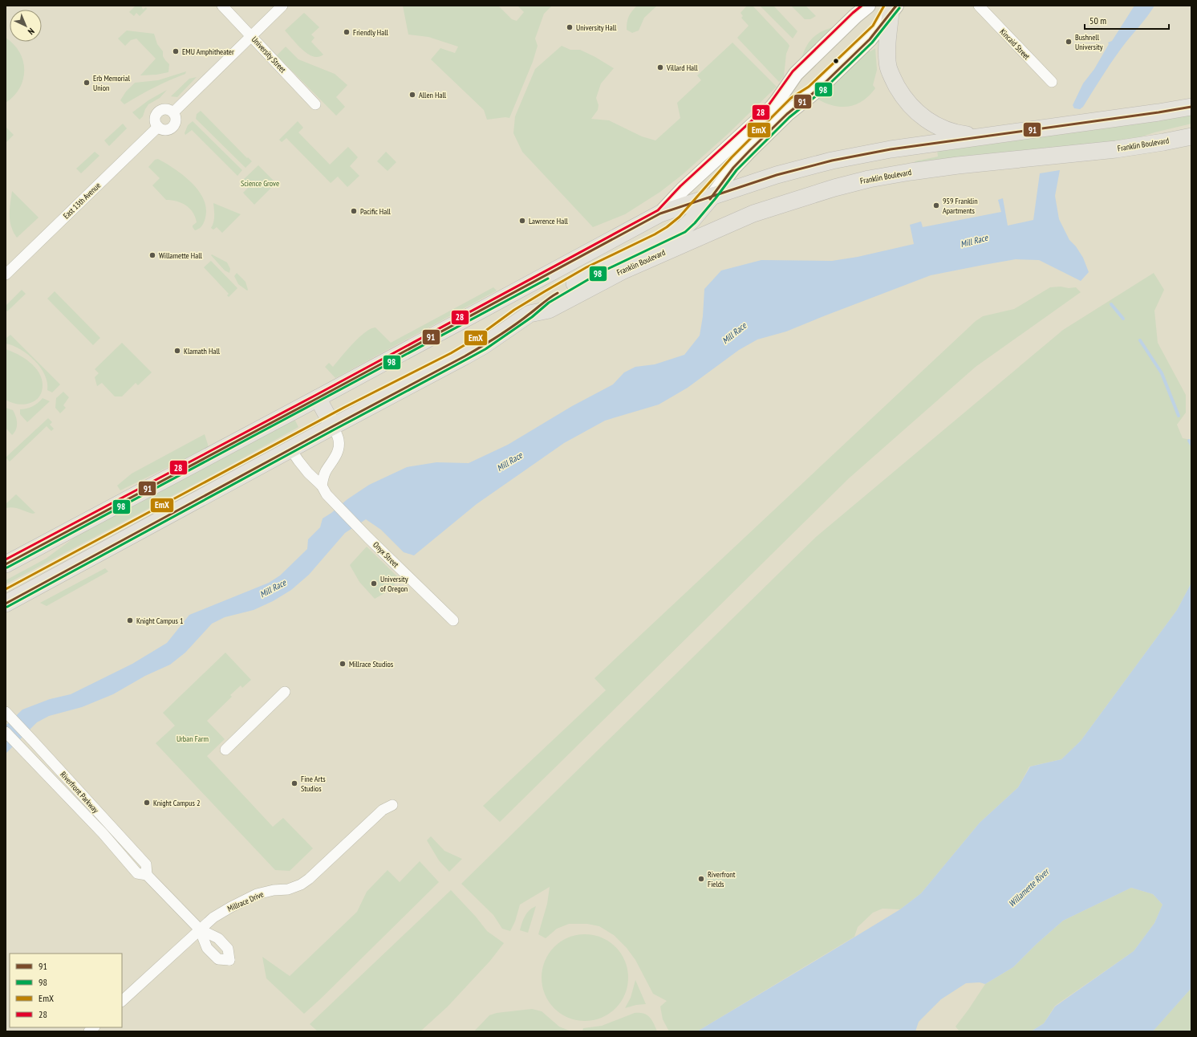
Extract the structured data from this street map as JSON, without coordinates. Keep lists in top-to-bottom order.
{
  "streets": {
    "main road": ["Franklin Boulevard"],
    "street": [
      "Kincaid Street",
      "University Street",
      "East 13th Avenue",
      "Onyx Street",
      "Riverfront Parkway",
      "Millrace Drive"
    ]
  },
  "crossings": [
    ["Franklin Boulevard", "Onyx Street"],
    ["Riverfront Parkway", "Millrace Drive"]
  ],
  "water": ["Mill Race", "Willamette River"],
  "parks": ["Science Grove", "Urban Farm"],
  "places": [
    "University Hall",
    "Friendly Hall",
    "Bushnell University",
    "EMU Amphitheater",
    "Villard Hall",
    "Erb Memorial Union",
    "Allen Hall",
    "959 Franklin Apartments",
    "Pacific Hall",
    "Lawrence Hall",
    "Willamette Hall",
    "Klamath Hall",
    "University of Oregon",
    "Knight Campus 1",
    "Millrace Studios",
    "Fine Arts Studios",
    "Knight Campus 2",
    "Riverfront Fields"
  ],
  "lines": [
    "transit line 91",
    "transit line EmX",
    "transit line 28",
    "transit line 98"
  ],
  "legend": [
    "91",
    "98",
    "EmX",
    "28"
  ],
  "scale_bar": "50 m",
  "north": "bottom right"
}
